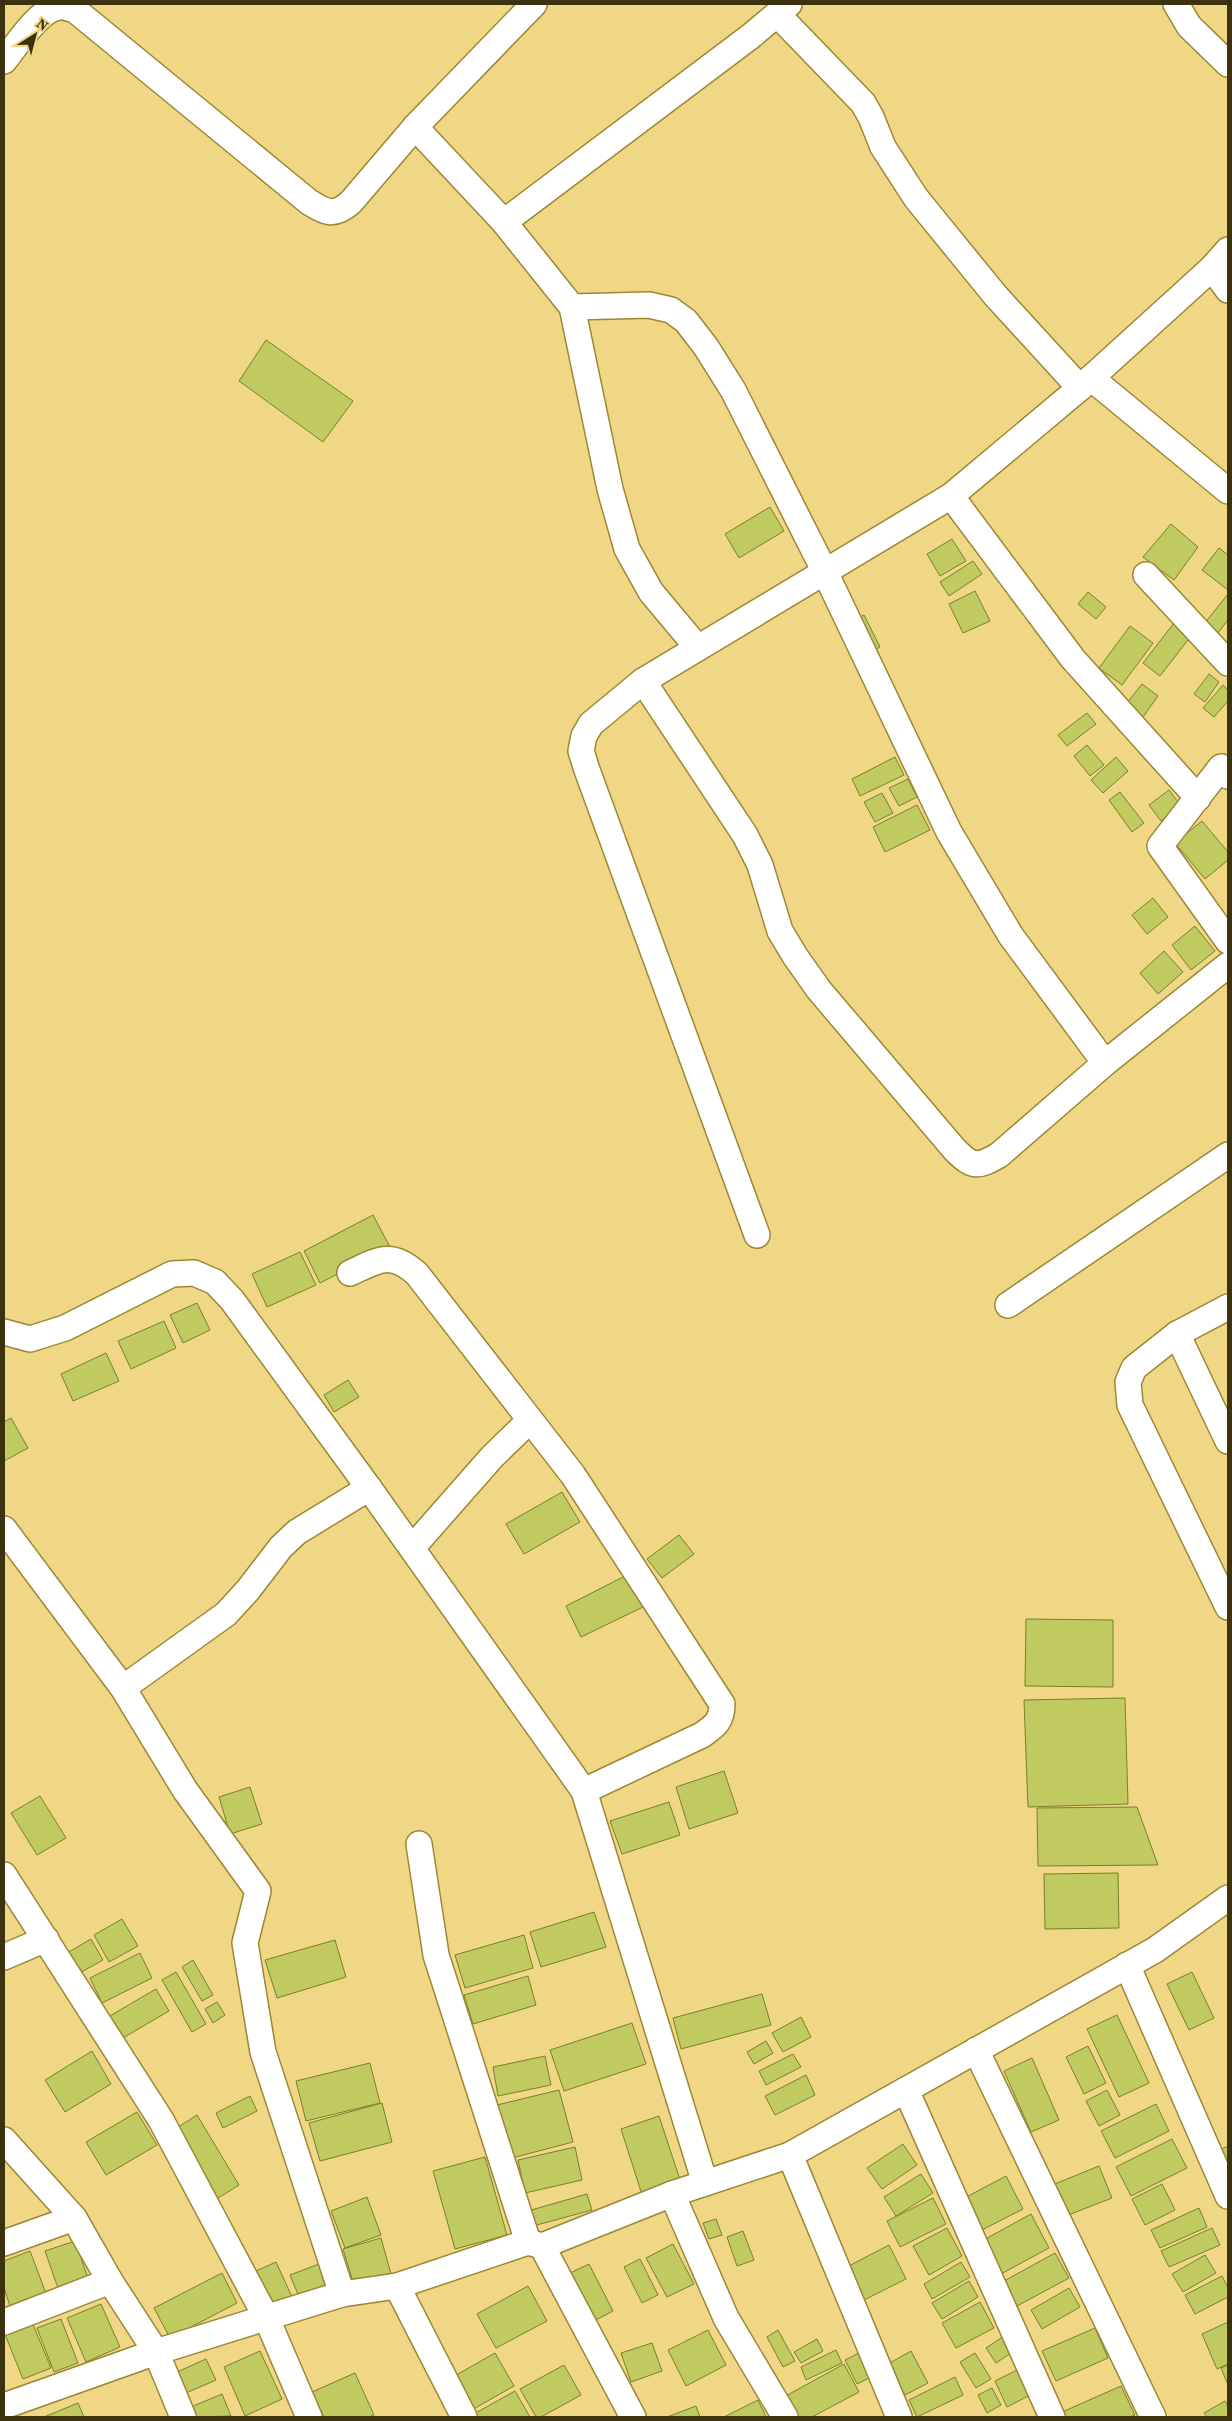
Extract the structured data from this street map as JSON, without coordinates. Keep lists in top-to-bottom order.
{
  "north": "top right"
}
